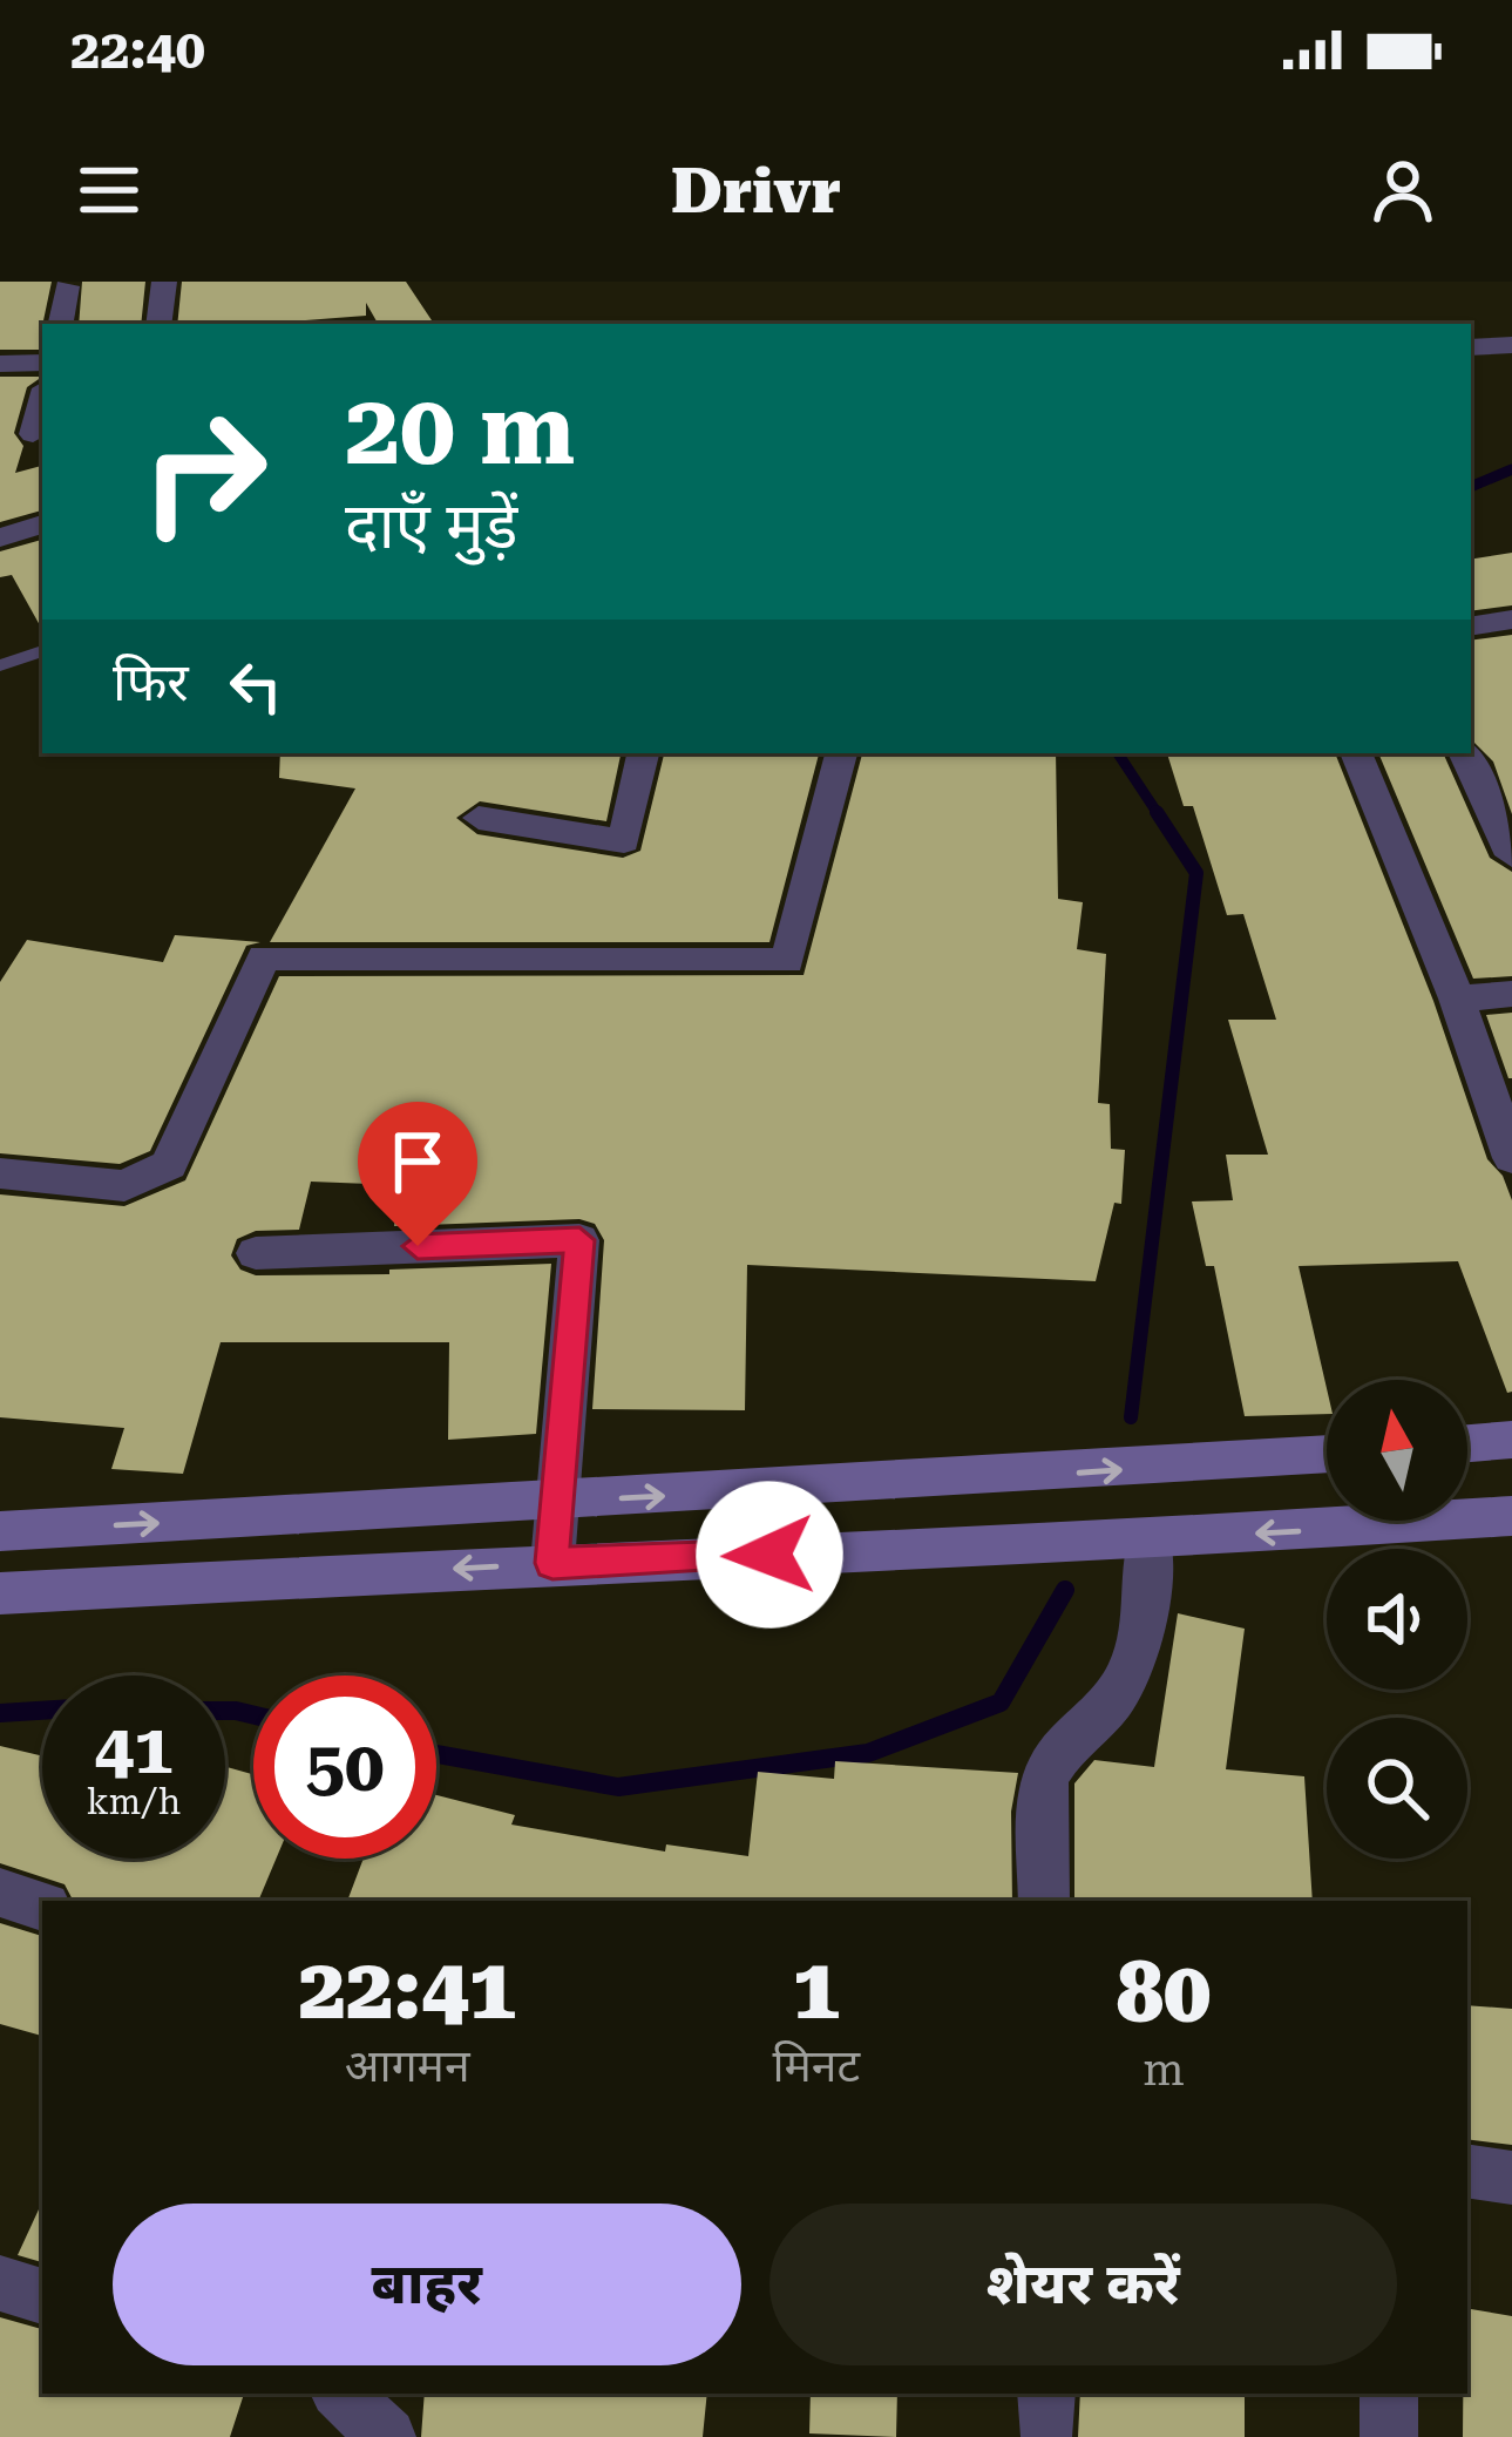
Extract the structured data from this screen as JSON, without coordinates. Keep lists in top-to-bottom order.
{
  "north": "top",
  "page": {
    "status": "22:40",
    "header": "Drivr",
    "turn": ["20 m", "दाएँ मुड़ें"],
    "then": "फिर",
    "speed": "41 km/h",
    "limit": "50",
    "eta": [
      "22:41",
      "आगमन",
      "1",
      "मिनट",
      "80",
      "m"
    ],
    "buttons": ["बाहर", "शेयर करें"]
  }
}
